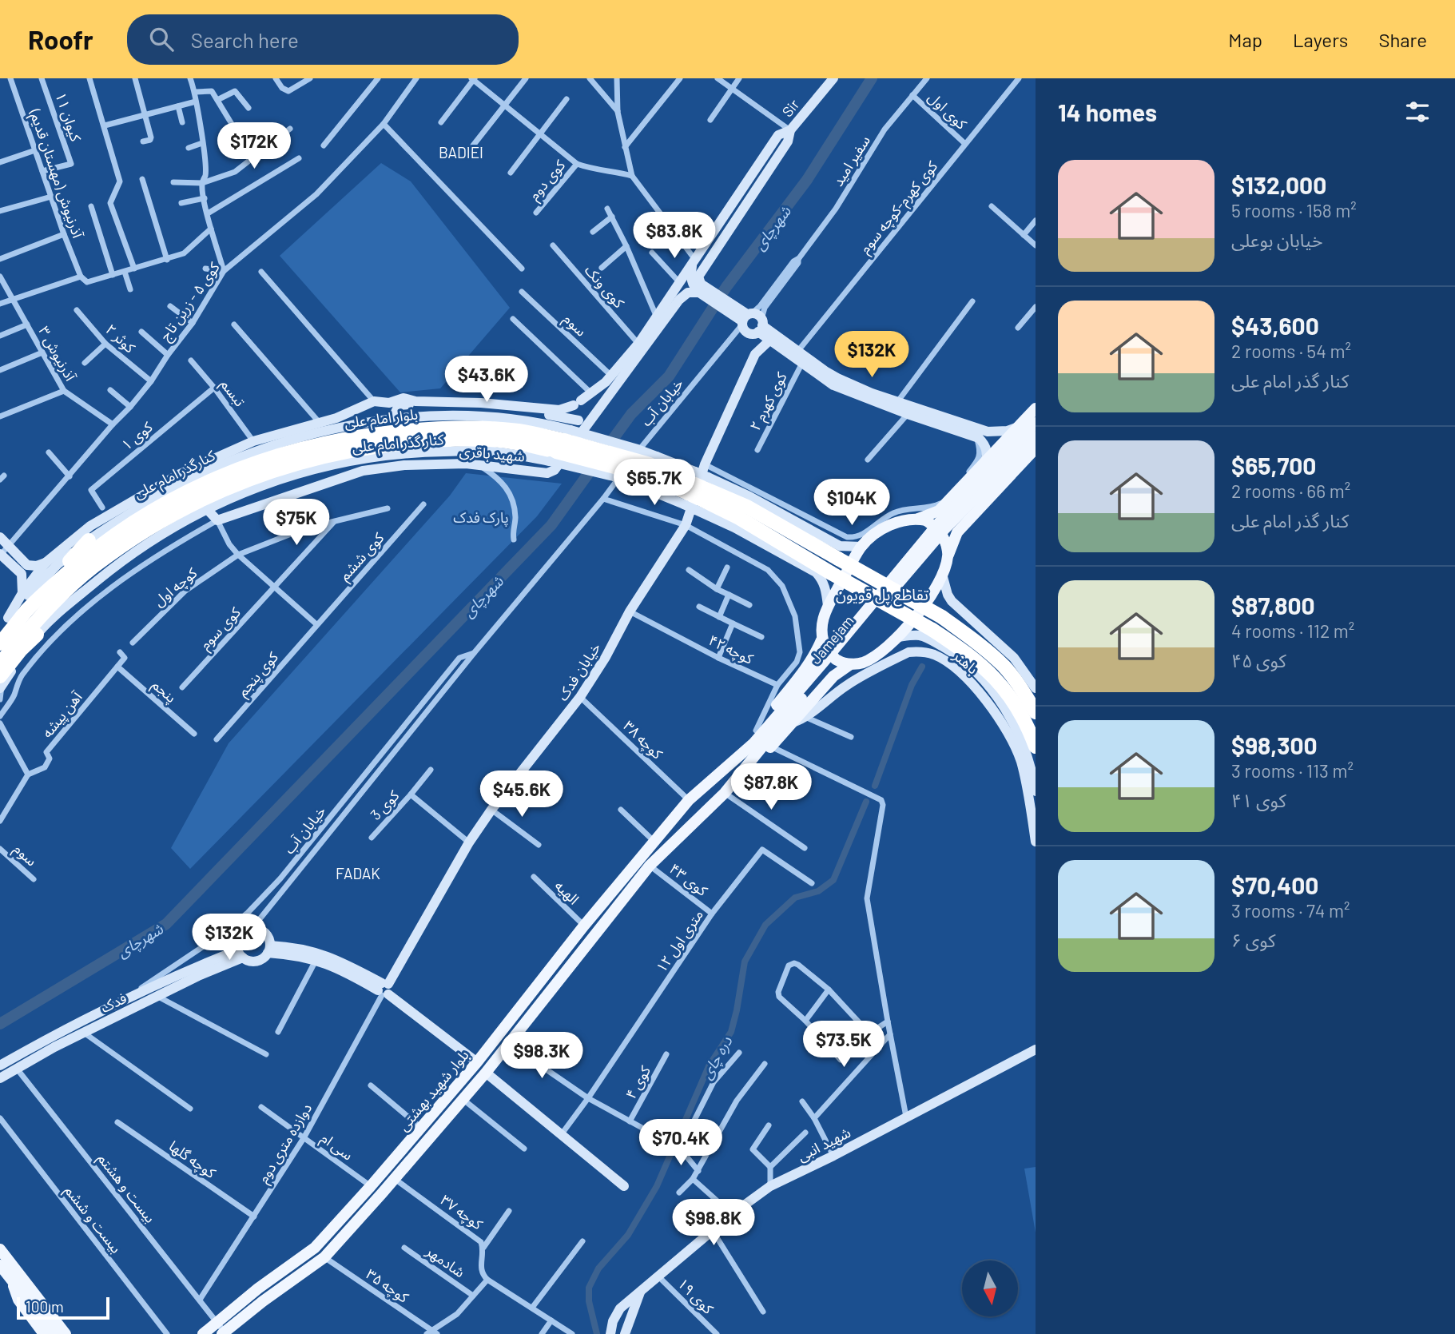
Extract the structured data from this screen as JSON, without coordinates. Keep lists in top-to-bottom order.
{
  "streets": {
    "highway": ["بلوار امام علی"],
    "main road": ["Jamejam", "بلوار شهید بهشتی"],
    "street": [
      "Sir",
      "کوی اول",
      "کیوان ۱۱",
      "سفیر امید",
      "آذرنیوش (مهستان قدیم)",
      "کوی دوم",
      "کوی کهرم-کوچه سوم",
      "کوی ونک",
      "کوی ۵ - زرین تاج",
      "سوم",
      "کوثر ۲",
      "آذرنیوش ۳",
      "تبسم",
      "کوی کهرم ۲",
      "خیابان آب",
      "کوی ۱",
      "کنار گذر امام علی",
      "شهید باقری",
      "کنارگذر امام علی",
      "کوی ششم",
      "کوچه اول",
      "کوی سوم",
      "کوچه ۴۲",
      "باهنر",
      "خیابان فدک",
      "کوی پنجم",
      "پنجم",
      "آهن پیشه",
      "کوچه ۳۸",
      "کوی 3",
      "کوی ۴۳",
      "الهیه",
      "۱۲ متری اول",
      "فدک",
      "کوی ۴",
      "دوازده متری دوم",
      "شهید انبی",
      "سی ام",
      "کوچه گلها",
      "بیست و هشتم",
      "کوچه ۳۷",
      "بیست و ششم",
      "شادمهر",
      "کوچه ۳۵",
      "کوی ۱۹"
    ]
  },
  "crossings": [
    ["کوی اول", "سفیر امید"],
    ["کوی اول", "کوی کهرم-کوچه سوم"],
    ["کیوان ۱۱", "آذرنیوش (مهستان قدیم)"],
    ["سفیر امید", "خیابان آب"],
    ["سفیر امید", "خیابان فدک"],
    ["کوی ۵ - زرین تاج", "کوثر ۲"],
    ["کوی ۵ - زرین تاج", "آذرنیوش ۳"],
    ["تبسم", "کوی ۱"],
    ["خیابان آب", "فدک"],
    ["بلوار امام علی", "کنار گذر امام علی"],
    ["کنار گذر امام علی", "کنارگذر امام علی"],
    ["کوی ششم", "کوی پنجم"],
    ["Jamejam", "بلوار شهید بهشتی"],
    ["کوچه ۴۲", "خیابان فدک"],
    ["خیابان فدک", "کوچه ۳۸"],
    ["خیابان فدک", "کوی 3"],
    ["خیابان فدک", "دوازده متری دوم"],
    ["پنجم", "آهن پیشه"],
    ["کوچه ۳۸", "بلوار شهید بهشتی"],
    ["کوی ۴۳", "۱۲ متری اول"],
    ["کوی ۴۳", "بلوار شهید بهشتی"],
    ["الهیه", "بلوار شهید بهشتی"],
    ["فدک", "بیست و هشتم"],
    ["بلوار شهید بهشتی", "سی ام"],
    ["بلوار شهید بهشتی", "بیست و هشتم"],
    ["بلوار شهید بهشتی", "کوچه ۳۷"],
    ["بلوار شهید بهشتی", "کوچه ۳۵"],
    ["دوازده متری دوم", "سی ام"],
    ["دوازده متری دوم", "کوچه گلها"],
    ["دوازده متری دوم", "بیست و هشتم"],
    ["شهید انبی", "کوی ۱۹"]
  ],
  "districts": ["BADIEI", "تقاطع پل قویون", "FADAK"],
  "water": ["شهرچای", "دره چای"],
  "parks": ["پارک فدک"],
  "scale_bar": "100 m",
  "north": "bottom",
  "page": {
    "header": "Roofr",
    "search": "Search here",
    "nav": ["Map", "Layers", "Share"],
    "heading": "14 homes",
    "price": [
      "$172K",
      "$83.8K",
      "$132K",
      "$43.6K",
      "$65.7K",
      "$104K",
      "$75K",
      "$87.8K",
      "$45.6K",
      "$132K",
      "$73.5K",
      "$98.3K",
      "$70.4K",
      "$98.8K"
    ],
    "list": [
      {
        "name": "$132,000",
        "note": "5 rooms · 158 m² · خیابان بوعلی"
      },
      {
        "name": "$43,600",
        "note": "2 rooms · 54 m² · کنار گذر امام علی"
      },
      {
        "name": "$65,700",
        "note": "2 rooms · 66 m² · کنار گذر امام علی"
      },
      {
        "name": "$87,800",
        "note": "4 rooms · 112 m² · کوی ۴۵"
      },
      {
        "name": "$98,300",
        "note": "3 rooms · 113 m² · کوی ۴۱"
      },
      {
        "name": "$70,400",
        "note": "3 rooms · 74 m² · کوی ۶"
      }
    ],
    "scale": "100 m"
  }
}
